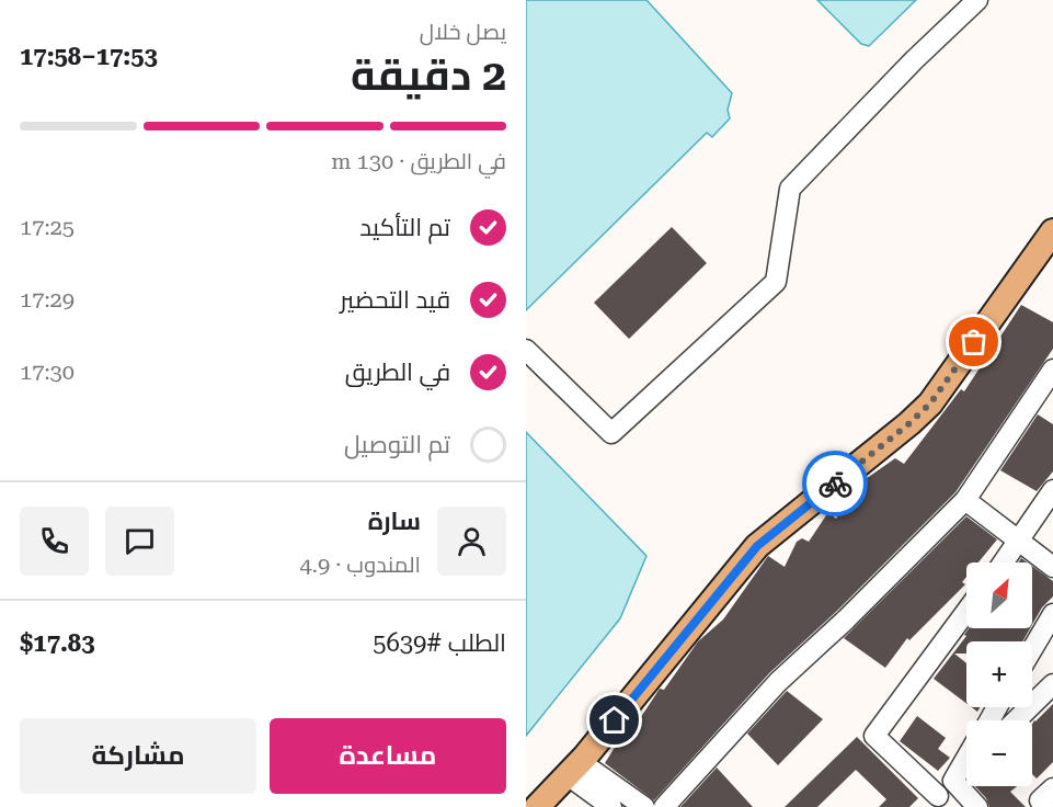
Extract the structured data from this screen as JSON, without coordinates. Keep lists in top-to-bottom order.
{
  "north": "top right",
  "page": {
    "heading": ["2 دقيقة", "يصل خلال", "17:53–17:58"],
    "panel": [
      "سارة",
      "المندوب · 4.9",
      "الطلب #5639",
      "$17.83"
    ],
    "bar": "في الطريق · 130 m",
    "list": [
      ["تم التأكيد", "17:25"],
      ["قيد التحضير", "17:29"],
      ["في الطريق", "17:30"],
      "تم التوصيل"
    ],
    "map_buttons": ["+", "−"],
    "buttons": ["مساعدة", "مشاركة"]
  }
}
